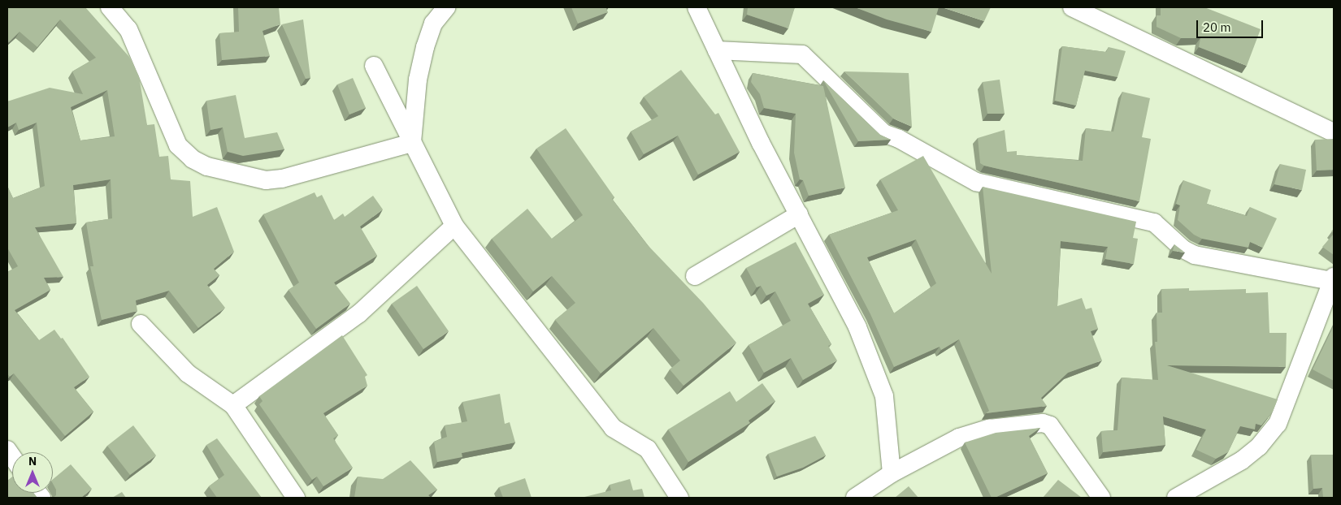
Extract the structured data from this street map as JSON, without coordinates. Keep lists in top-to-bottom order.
{
  "scale_bar": "20 m",
  "north": "top"
}
